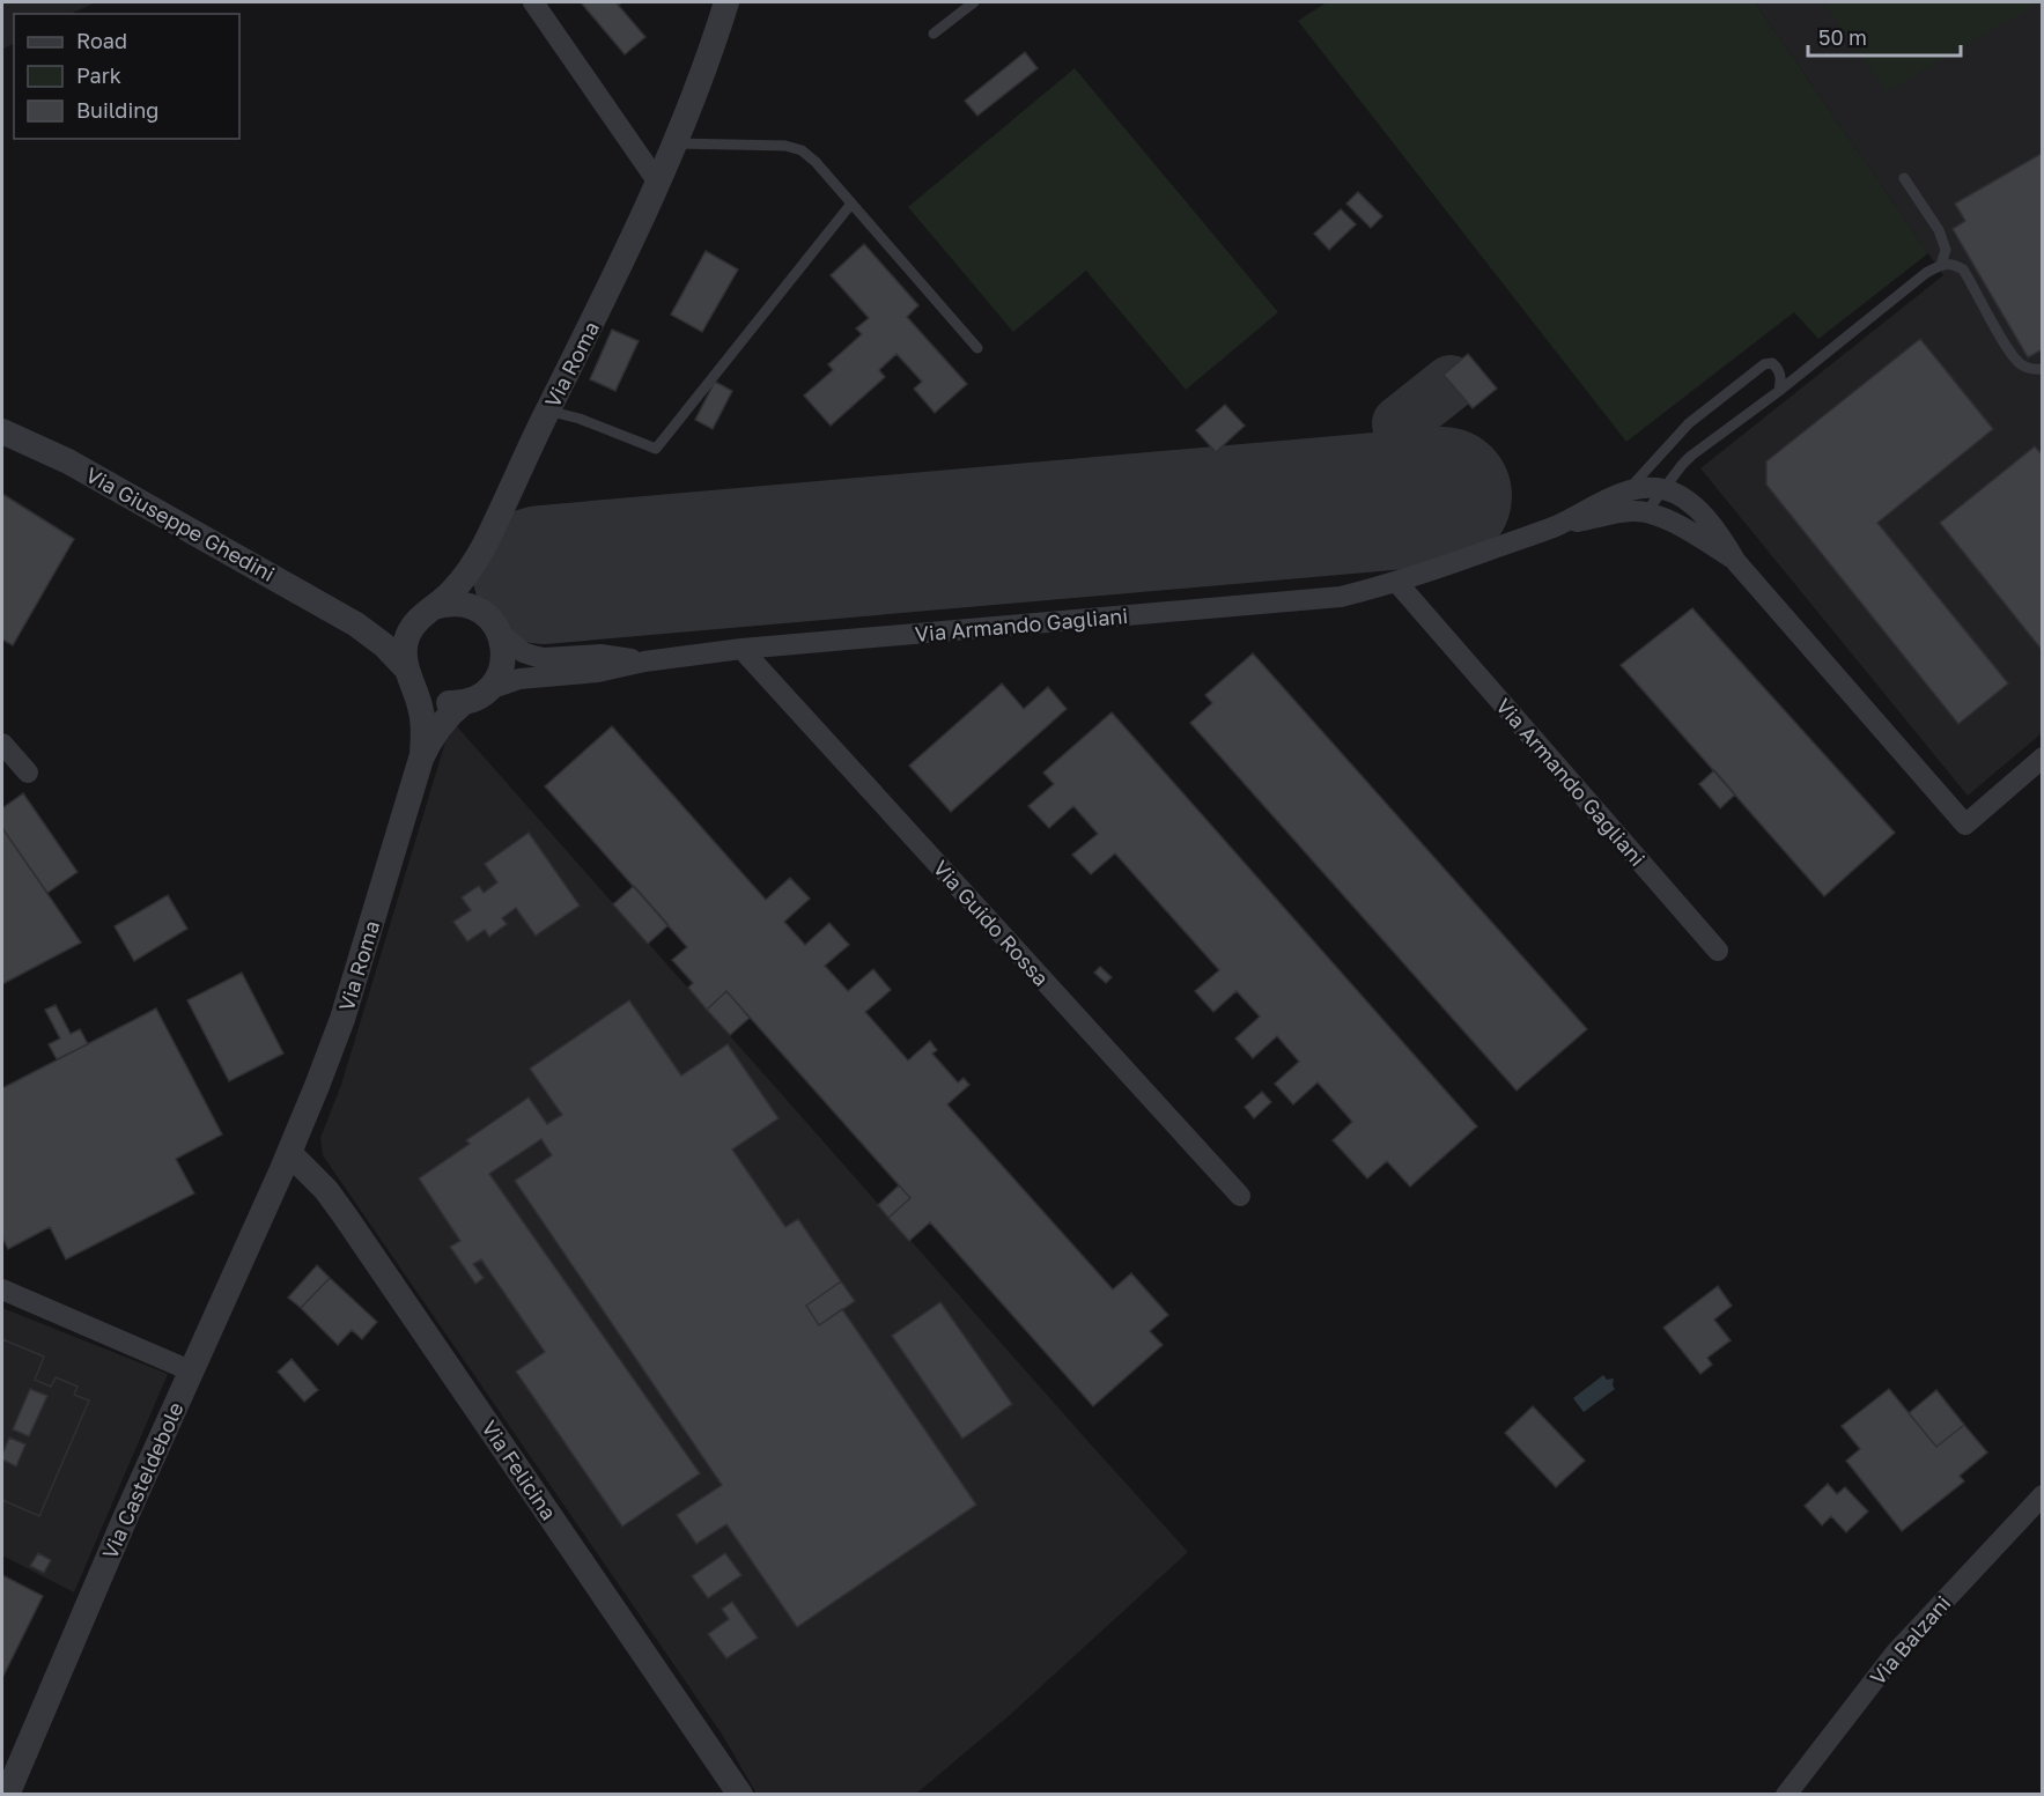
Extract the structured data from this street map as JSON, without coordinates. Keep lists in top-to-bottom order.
{
  "streets": {
    "street": [
      "Via Roma",
      "Via Giuseppe Ghedini",
      "Via Armando Gagliani",
      "Via Guido Rossa",
      "Via Felicina",
      "Via Casteldebole",
      "Via Balzani"
    ]
  },
  "crossings": [
    ["Via Roma", "Via Giuseppe Ghedini"],
    ["Via Roma", "Via Armando Gagliani"],
    ["Via Roma", "Via Felicina"],
    ["Via Roma", "Via Casteldebole"],
    ["Via Giuseppe Ghedini", "Via Armando Gagliani"],
    ["Via Armando Gagliani", "Via Guido Rossa"],
    ["Via Felicina", "Via Casteldebole"]
  ],
  "legend": ["Road", "Park", "Building"],
  "scale_bar": "50 m"
}
